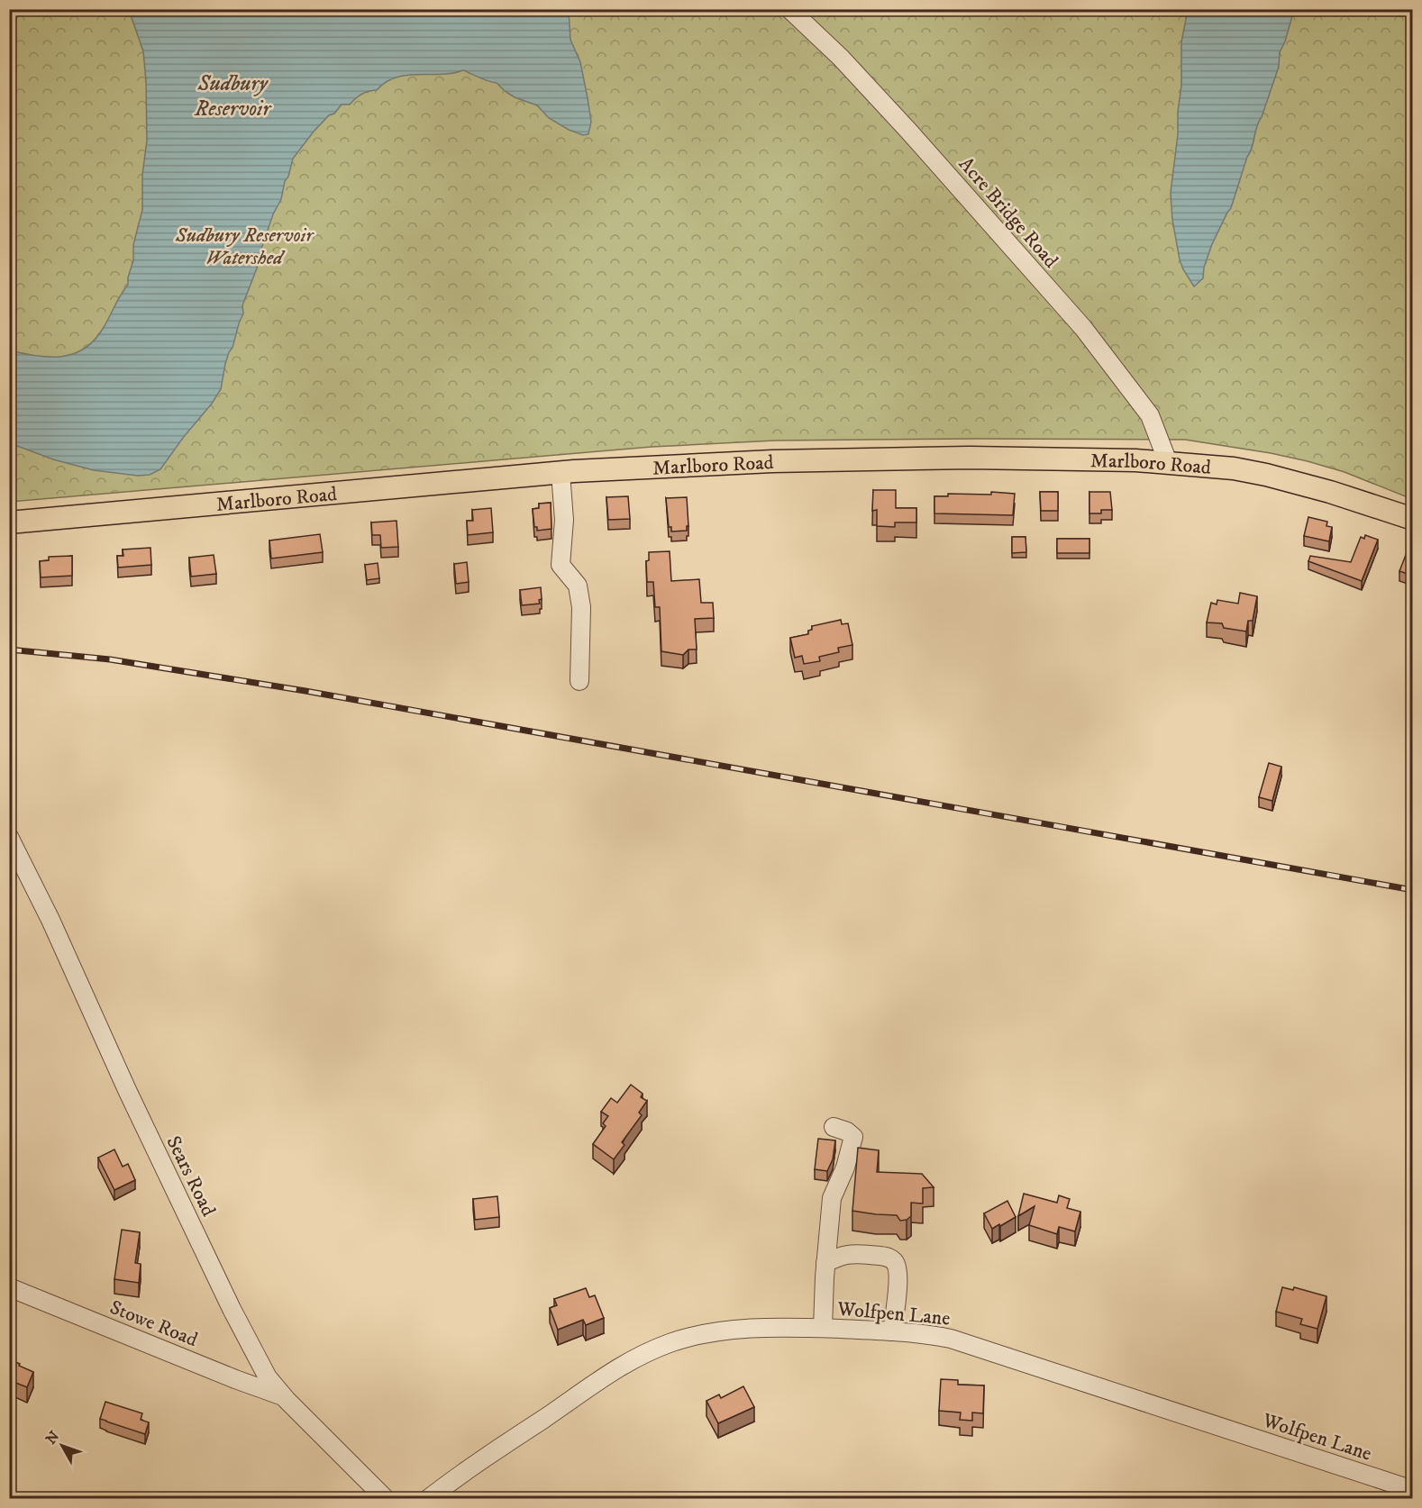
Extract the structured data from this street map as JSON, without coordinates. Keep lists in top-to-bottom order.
{
  "streets": {
    "main road": ["Marlboro Road"],
    "street": [
      "Acre Bridge Road",
      "Sears Road",
      "Wolfpen Lane",
      "Stowe Road"
    ]
  },
  "crossings": [
    ["Acre Bridge Road", "Marlboro Road"],
    ["Sears Road", "Stowe Road"]
  ],
  "water": ["Sudbury Reservoir"],
  "parks": ["Sudbury Reservoir Watershed"],
  "north": "top left"
}
